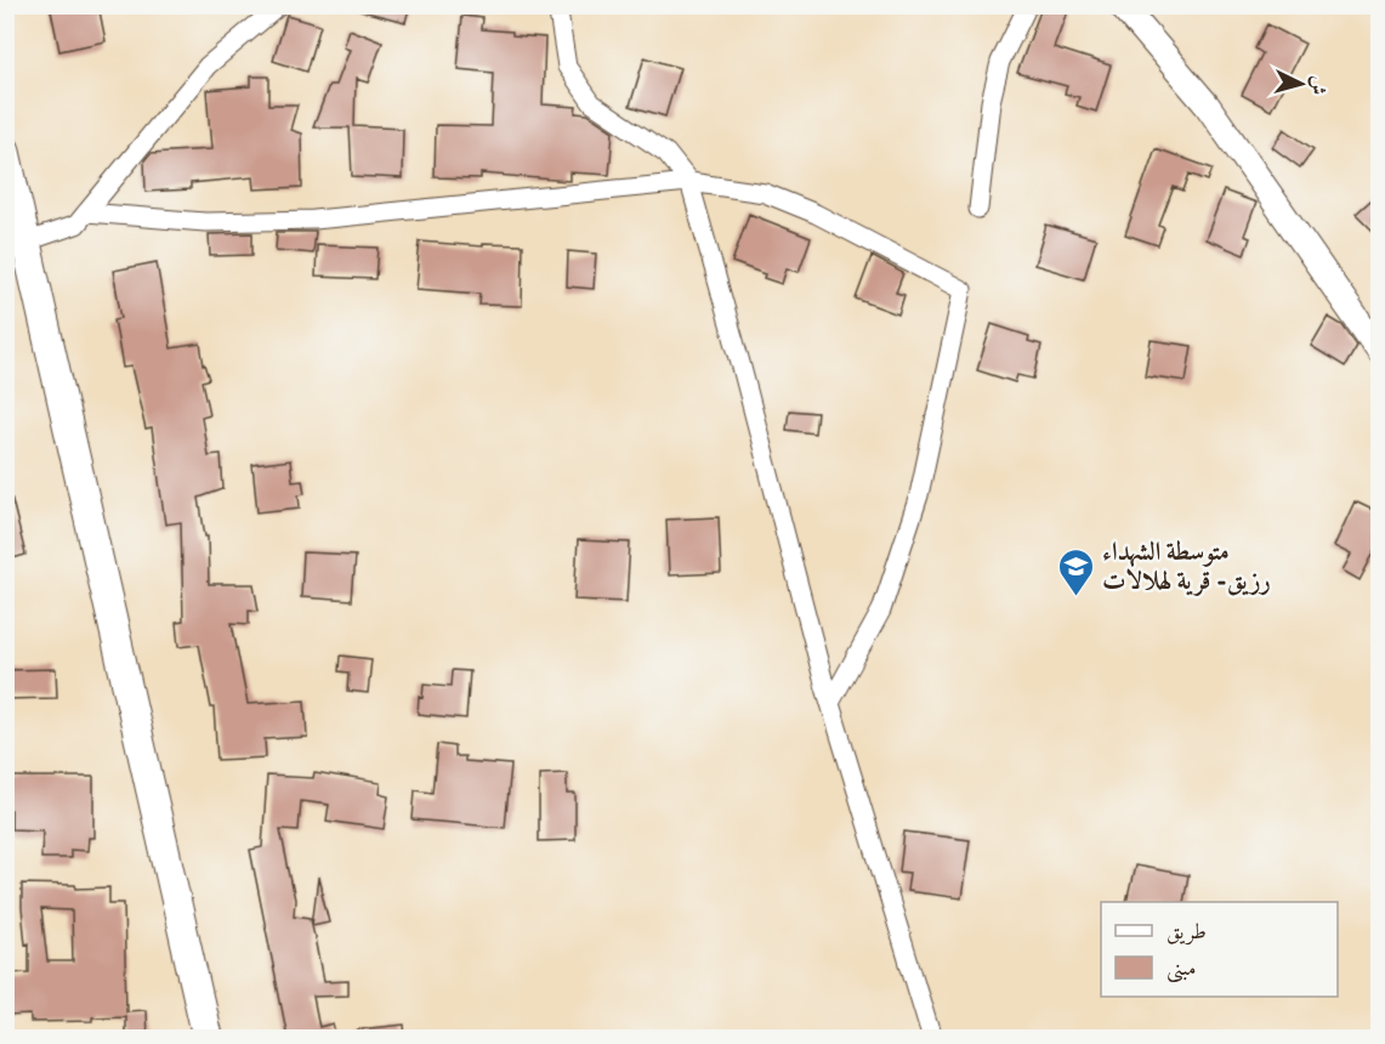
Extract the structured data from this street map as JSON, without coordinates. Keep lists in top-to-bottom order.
{
  "places": {
    "school or university": ["متوسطة الشهداء رزيق- قرية لهلالات"]
  },
  "legend": ["طريق", "مبنى"],
  "north": "right"
}
